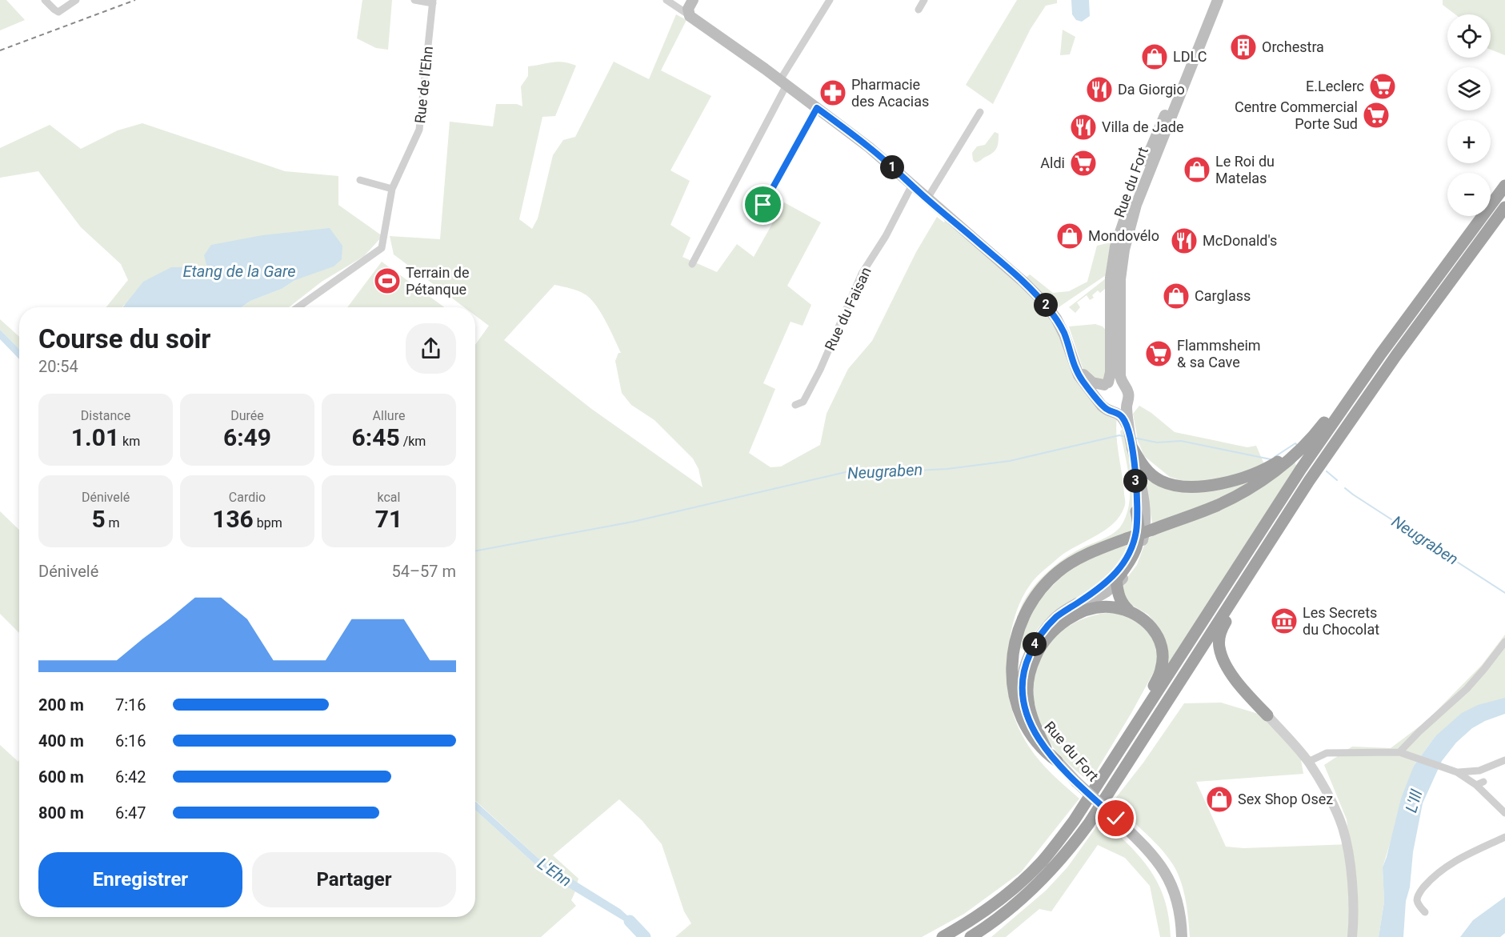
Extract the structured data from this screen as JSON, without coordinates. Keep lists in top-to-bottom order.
{
  "streets": {
    "main road": ["Rue du Fort"],
    "street": ["Rue de l'Ehn", "Rue du Faisan"]
  },
  "water": [
    "Etang de la Gare",
    "Neugraben",
    "L'Ill",
    "L'Ehn"
  ],
  "places": {
    "building": ["Orchestra"],
    "shop": [
      "LDLC",
      "Le Roi du Matelas",
      "Mondovélo",
      "Carglass",
      "Sex Shop Osez"
    ],
    "supermarket": [
      "E.Leclerc",
      "Centre Commercial Porte Sud",
      "Aldi",
      "Flammsheim & sa Cave"
    ],
    "restaurant": ["Da Giorgio", "Villa de Jade", "McDonald's"],
    "pharmacy": ["Pharmacie des Acacias"],
    "sports": ["Terrain de Pétanque"],
    "museum": ["Les Secrets du Chocolat"]
  },
  "page": {
    "map_buttons": ["+", "−"],
    "pins": [
      "1",
      "2",
      "3",
      "4"
    ],
    "heading": ["Course du soir", "20:54"],
    "stats": [
      ["Distance", "1.01 km"],
      ["Durée", "6:49"],
      ["Allure", "6:45 /km"],
      ["Dénivelé", "5 m"],
      ["Cardio", "136 bpm"],
      ["kcal", "71"]
    ],
    "chart": ["Dénivelé", "54–57 m"],
    "list": [
      {
        "name": "200 m",
        "note": "7:16"
      },
      {
        "name": "400 m",
        "note": "6:16"
      },
      {
        "name": "600 m",
        "note": "6:42"
      },
      {
        "name": "800 m",
        "note": "6:47"
      }
    ],
    "buttons": ["Enregistrer", "Partager"]
  }
}
